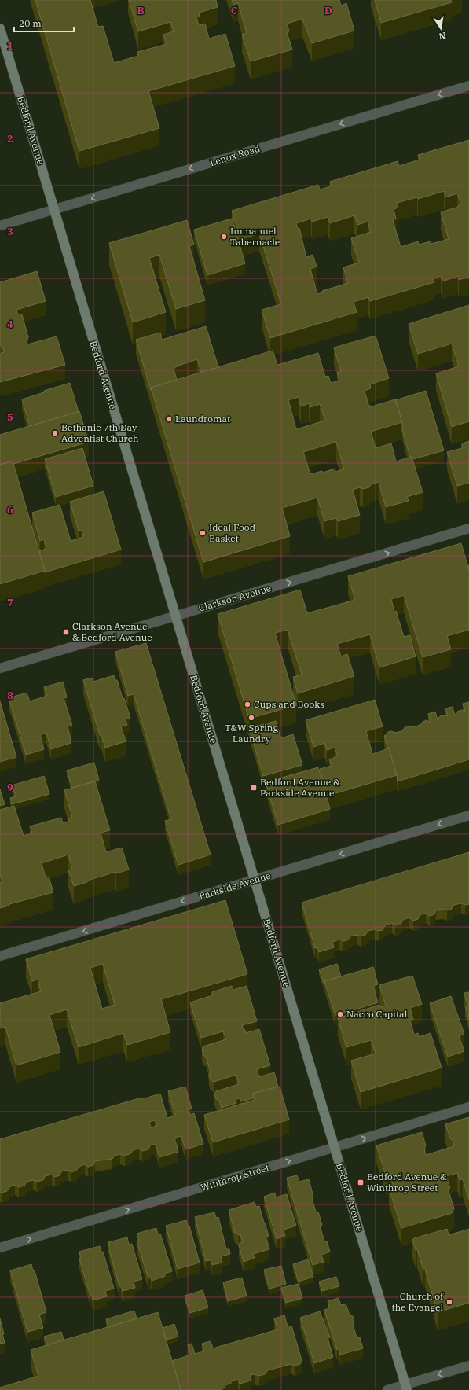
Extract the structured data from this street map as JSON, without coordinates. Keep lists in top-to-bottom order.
{
  "streets": {
    "street": [
      "Bedford Avenue",
      "Lenox Road",
      "Clarkson Avenue",
      "Parkside Avenue",
      "Winthrop Street"
    ]
  },
  "crossings": [
    ["Bedford Avenue", "Lenox Road"],
    ["Bedford Avenue", "Clarkson Avenue"],
    ["Bedford Avenue", "Parkside Avenue"],
    ["Bedford Avenue", "Winthrop Street"]
  ],
  "one_way": [
    "Lenox Road",
    "Clarkson Avenue",
    "Parkside Avenue",
    "Winthrop Street"
  ],
  "places": {
    "other": [
      "Immanuel Tabernacle",
      "Laundromat",
      "Bethanie 7th Day Adventist Church",
      "Ideal Food Basket",
      "Cups and Books",
      "T&W Spring Laundry",
      "Nacco Capital",
      "Church of the Evangel"
    ],
    "transit": ["Clarkson Avenue & Bedford Avenue", "Bedford Avenue & Parkside Avenue", "Bedford Avenue & Winthrop Street"]
  },
  "scale_bar": "20 m",
  "north": "bottom",
  "grid": {
    "columns": ["B", "C", "D"],
    "rows": [
      "1",
      "2",
      "3",
      "4",
      "5",
      "6",
      "7",
      "8",
      "9"
    ]
  }
}
